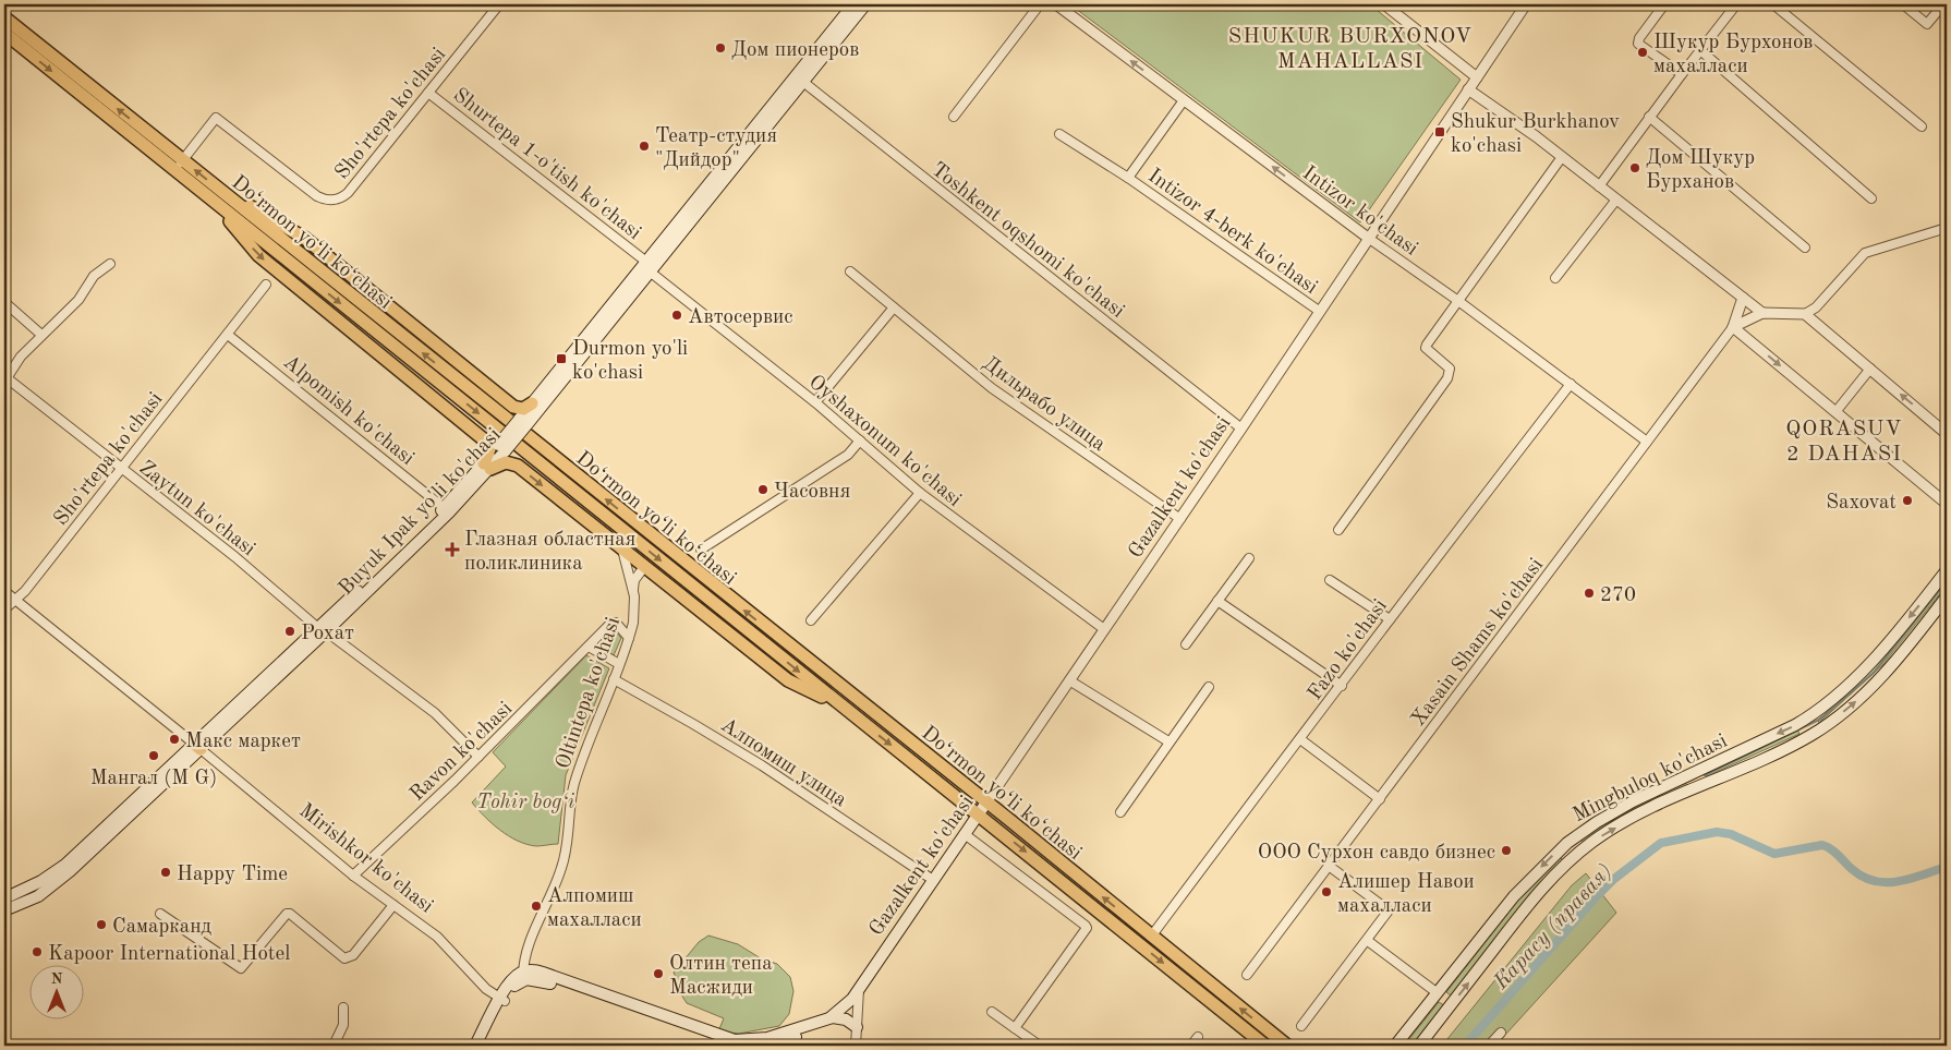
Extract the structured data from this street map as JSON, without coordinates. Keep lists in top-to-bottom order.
{
  "streets": {
    "main road": [
      "Do‘rmon yo‘li ko‘chasi",
      "Gazalkent ko'chasi",
      "Buyuk Ipak yo'li ko'chasi",
      "Mingbuloq ko'chasi"
    ],
    "street": [
      "Sho'rtepa ko'chasi",
      "Shurtepa 1-o'tish ko'chasi",
      "Intizor ko'chasi",
      "Intizor 4-berk ko'chasi",
      "Toshkent oqshomi ko'chasi",
      "Дильрабо улица",
      "Alpomish ko'chasi",
      "Oyshaxonum ko'chasi",
      "Zaytun ko'chasi",
      "Xasain Shams ko'chasi",
      "Fazo ko'chasi",
      "Oltintepa ko'chasi",
      "Ravon ko'chasi",
      "Алпомиш улица",
      "Mirishkor ko'chasi"
    ]
  },
  "crossings": [
    ["Sho'rtepa ko'chasi", "Shurtepa 1-o'tish ko'chasi"],
    ["Sho'rtepa ko'chasi", "Do‘rmon yo‘li ko‘chasi"],
    ["Sho'rtepa ko'chasi", "Alpomish ko'chasi"],
    ["Sho'rtepa ko'chasi", "Zaytun ko'chasi"],
    ["Sho'rtepa ko'chasi", "Mirishkor ko'chasi"],
    ["Shurtepa 1-o'tish ko'chasi", "Oyshaxonum ko'chasi"],
    ["Shurtepa 1-o'tish ko'chasi", "Buyuk Ipak yo'li ko'chasi"],
    ["Intizor ko'chasi", "Intizor 4-berk ko'chasi"],
    ["Intizor ko'chasi", "Gazalkent ko'chasi"],
    ["Intizor ko'chasi", "Xasain Shams ko'chasi"],
    ["Intizor ko'chasi", "Fazo ko'chasi"],
    ["Intizor 4-berk ko'chasi", "Gazalkent ko'chasi"],
    ["Toshkent oqshomi ko'chasi", "Gazalkent ko'chasi"],
    ["Toshkent oqshomi ko'chasi", "Buyuk Ipak yo'li ko'chasi"],
    ["Do‘rmon yo‘li ko‘chasi", "Gazalkent ko'chasi"],
    ["Do‘rmon yo‘li ko‘chasi", "Fazo ko'chasi"],
    ["Дильрабо улица", "Gazalkent ko'chasi"],
    ["Alpomish ko'chasi", "Buyuk Ipak yo'li ko'chasi"],
    ["Oyshaxonum ko'chasi", "Gazalkent ko'chasi"],
    ["Oyshaxonum ko'chasi", "Buyuk Ipak yo'li ko'chasi"],
    ["Gazalkent ko'chasi", "Алпомиш улица"],
    ["Zaytun ko'chasi", "Buyuk Ipak yo'li ko'chasi"],
    ["Zaytun ko'chasi", "Ravon ko'chasi"],
    ["Buyuk Ipak yo'li ko'chasi", "Mirishkor ko'chasi"],
    ["Oltintepa ko'chasi", "Ravon ko'chasi"],
    ["Oltintepa ko'chasi", "Алпомиш улица"],
    ["Ravon ko'chasi", "Mirishkor ko'chasi"]
  ],
  "one_way": ["Intizor ko'chasi"],
  "districts": ["SHUKUR BURXONOV MAHALLASI", "QORASUV 2 DAHASI"],
  "water": ["Карасу (правая)"],
  "parks": ["Tohir bog‘i"],
  "places": {
    "other": [
      "Дом пионеров",
      "Шукур Бурхонов махалласи",
      "Театр-студия \"Дийдор\"",
      "Дом Шукур Бурханов",
      "Автосервис",
      "Часовня",
      "Saxovat",
      "270",
      "Рохат",
      "Макс маркет",
      "Мангал (M G)",
      "ООО Сурхон савдо бизнес",
      "Happy Time",
      "Алишер Навои махалласи",
      "Алпомиш махалласи",
      "Самарканд",
      "Kapoor International Hotel",
      "Олтин тепа Масжиди"
    ],
    "transit": ["Shukur Burkhanov ko'chasi", "Durmon yo'li ko'chasi"],
    "health": ["Глазная областная поликлиника"]
  },
  "north": "top"
}
